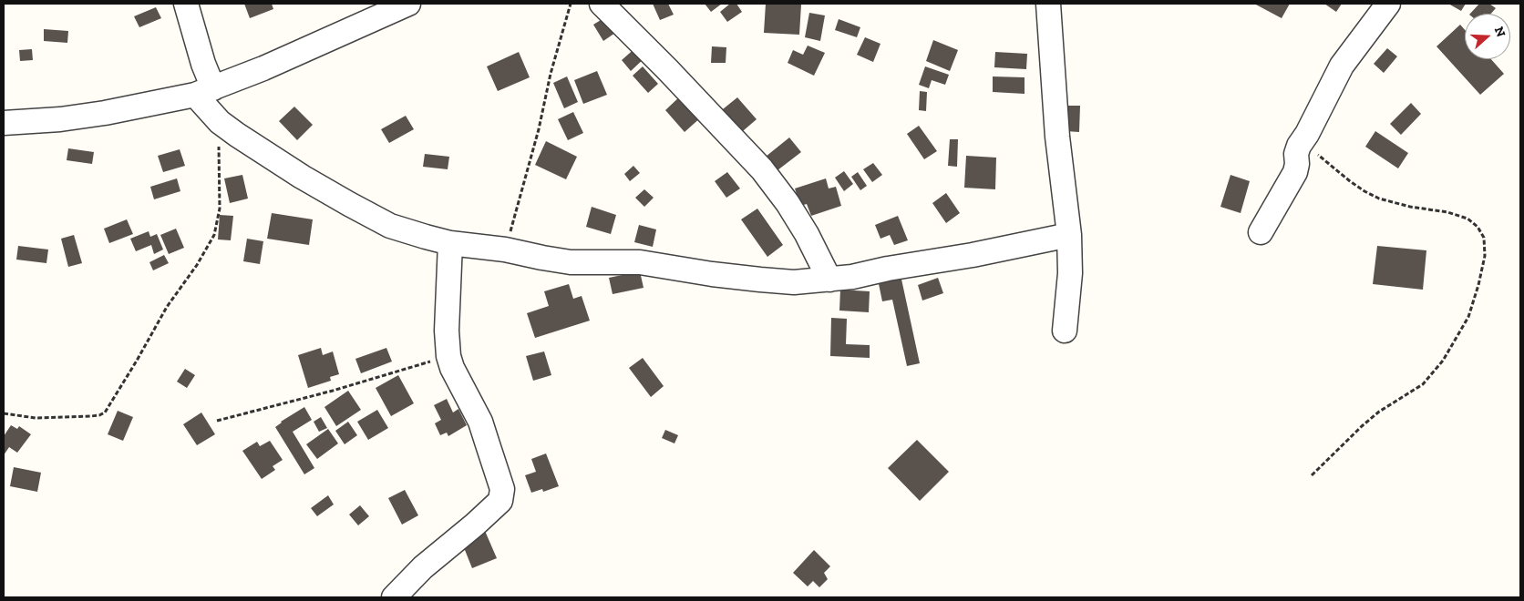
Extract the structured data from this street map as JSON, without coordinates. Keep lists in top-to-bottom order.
{
  "north": "right"
}
